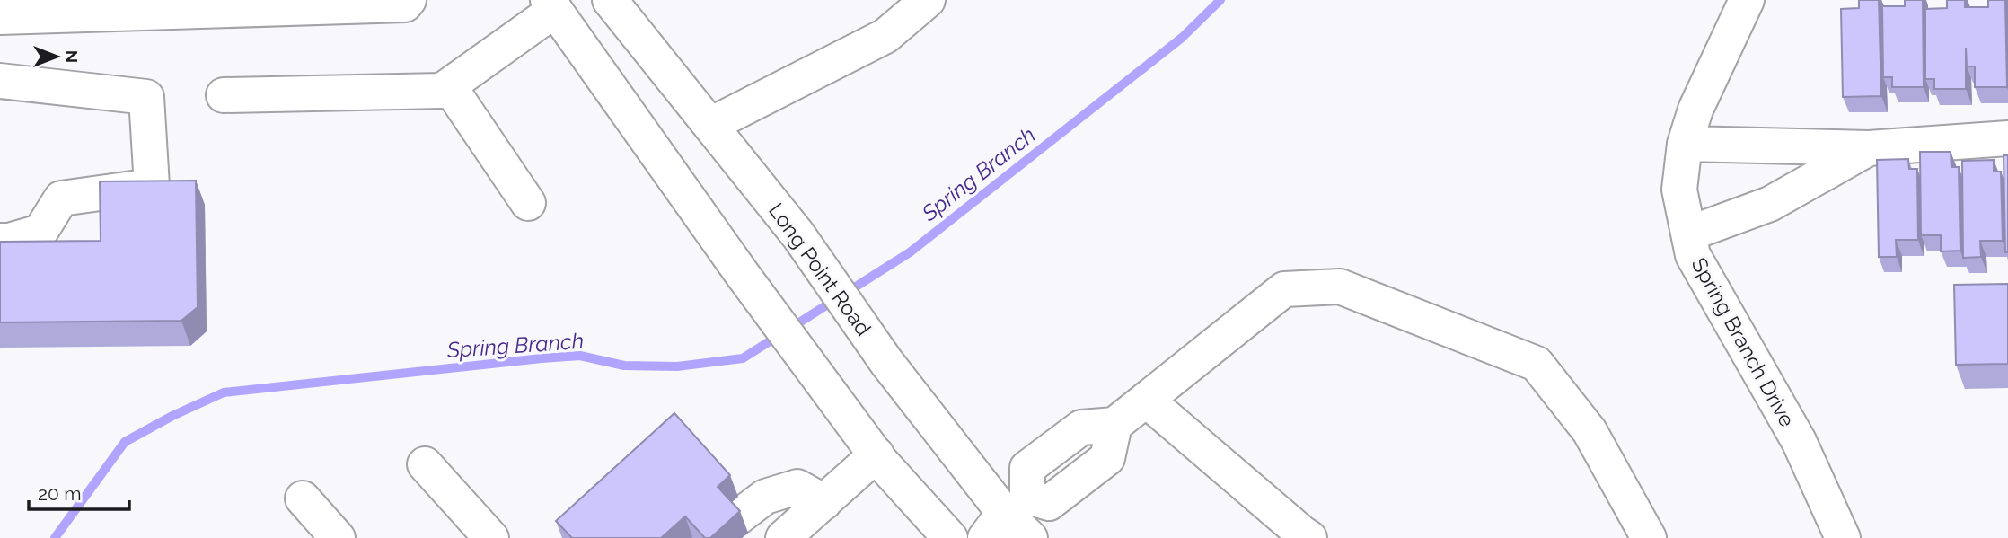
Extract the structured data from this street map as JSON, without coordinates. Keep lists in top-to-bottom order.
{
  "streets": {
    "street": ["Long Point Road", "Spring Branch Drive"]
  },
  "water": ["Spring Branch"],
  "scale_bar": "20 m",
  "north": "right"
}
